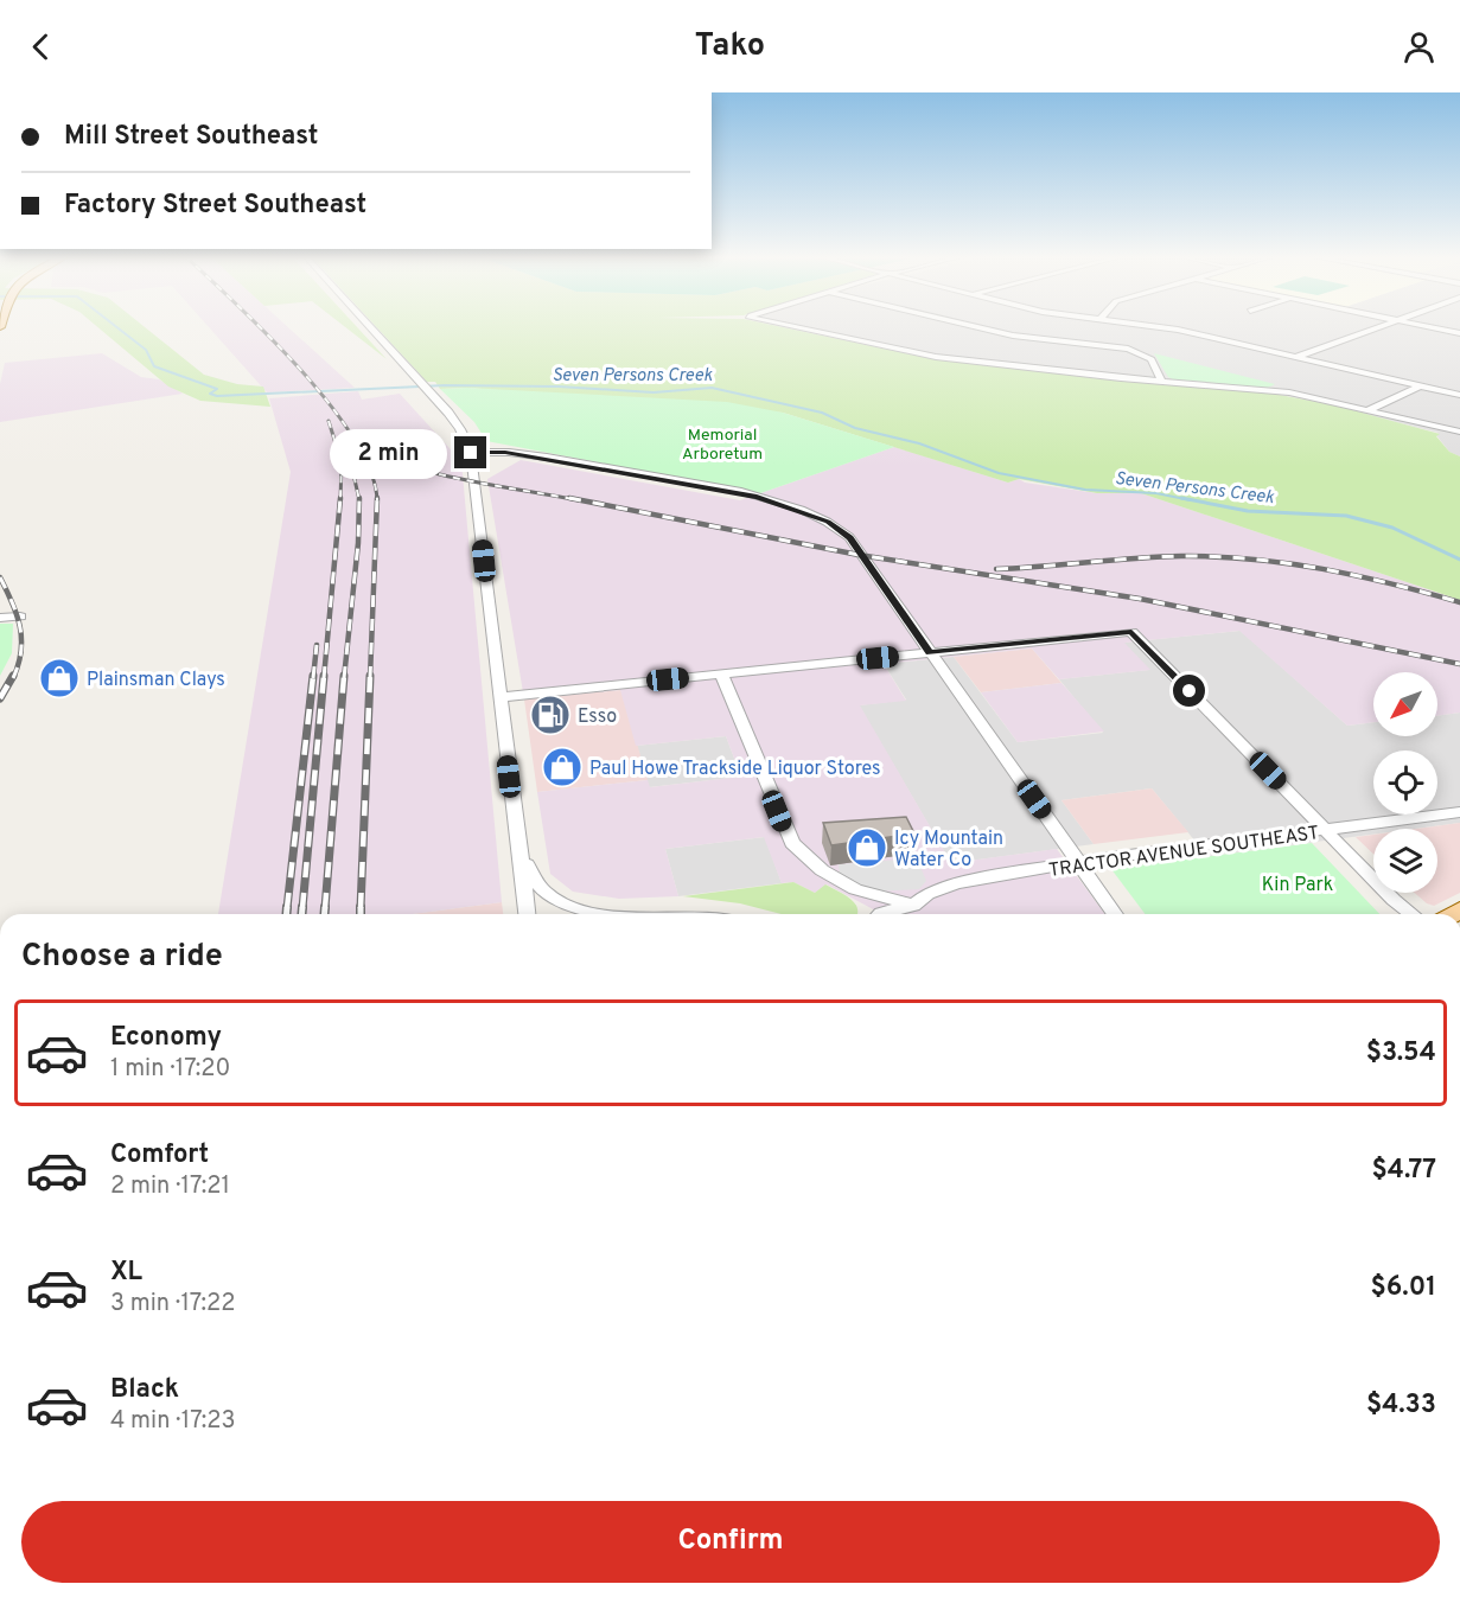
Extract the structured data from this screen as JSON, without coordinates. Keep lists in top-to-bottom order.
{
  "streets": {
    "street": ["TRACTOR AVENUE SOUTHEAST"]
  },
  "water": ["Seven Persons Creek"],
  "parks": ["Memorial Arboretum", "Kin Park"],
  "places": {
    "shop": ["Plainsman Clays", "Paul Howe Trackside Liquor Stores", "Icy Mountain Water Co"],
    "fuel station": ["Esso"]
  },
  "north": "bottom left",
  "page": {
    "header": "Tako",
    "banner": ["Mill Street Southeast", "Factory Street Southeast"],
    "bubble": "2 min",
    "heading": "Choose a ride",
    "list": [
      {
        "name": "Economy",
        "note": "1 min · 17:20",
        "value": "$3.54"
      },
      {
        "name": "Comfort",
        "note": "2 min · 17:21",
        "value": "$4.77"
      },
      {
        "name": "XL",
        "note": "3 min · 17:22",
        "value": "$6.01"
      },
      {
        "name": "Black",
        "note": "4 min · 17:23",
        "value": "$4.33"
      }
    ],
    "buttons": "Confirm"
  }
}
